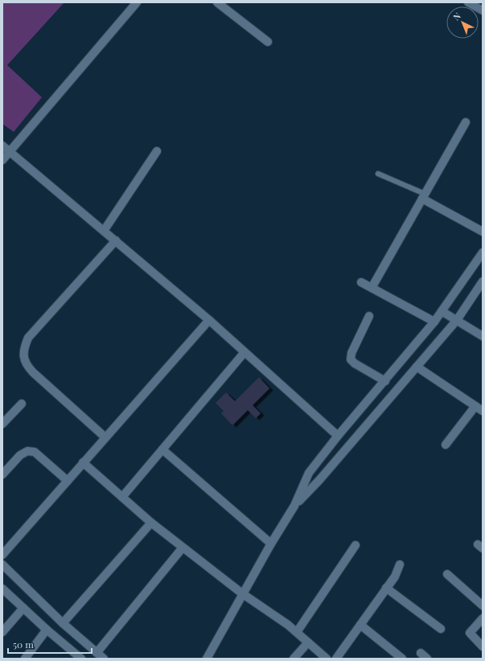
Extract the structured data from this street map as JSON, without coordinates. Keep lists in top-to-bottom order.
{
  "scale_bar": "50 m",
  "north": "top left"
}
